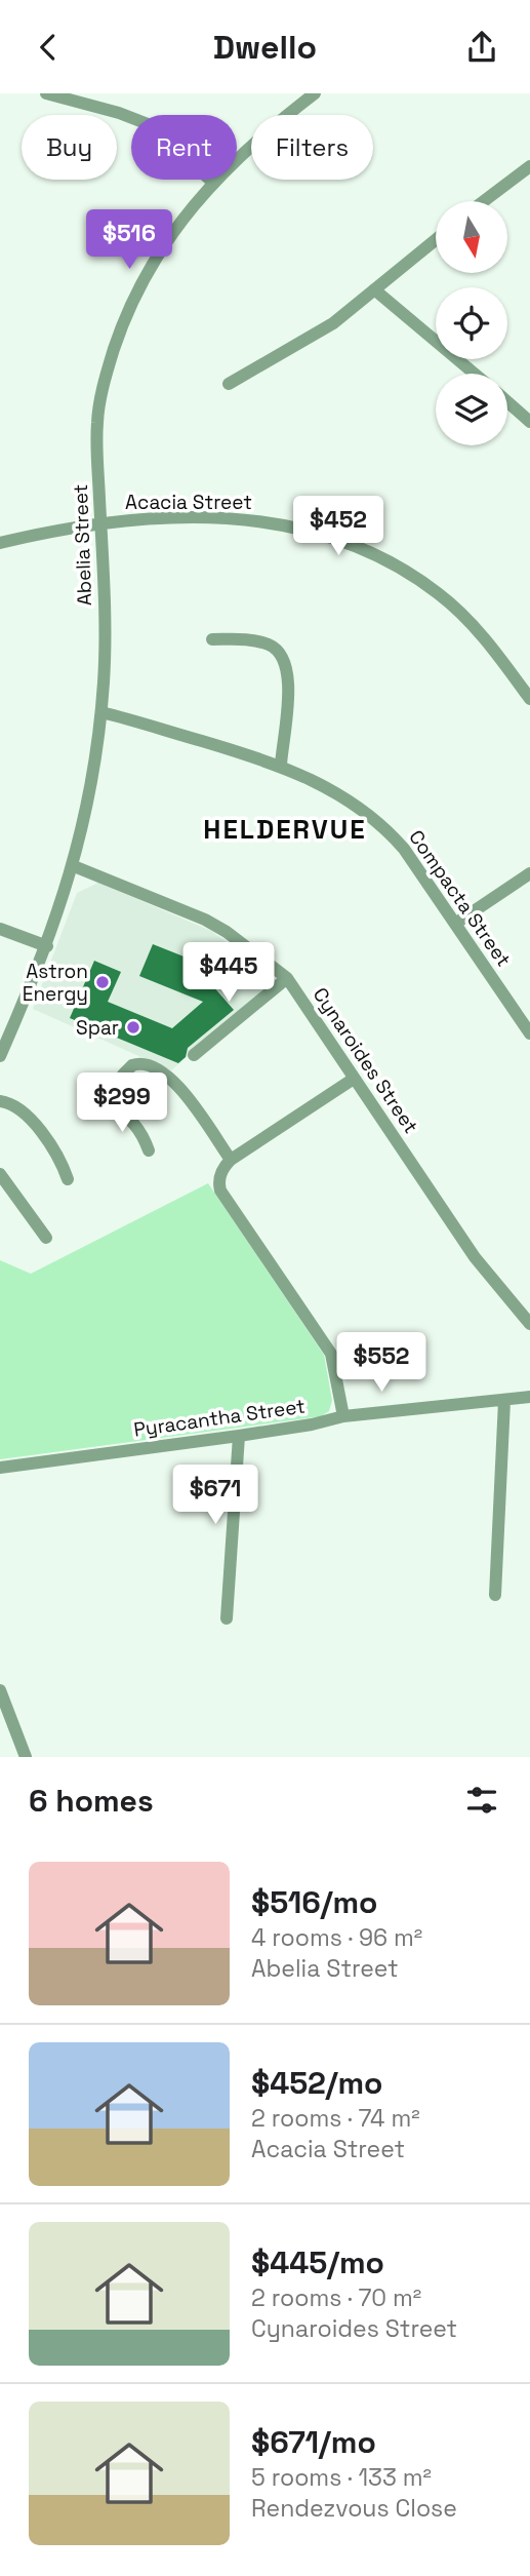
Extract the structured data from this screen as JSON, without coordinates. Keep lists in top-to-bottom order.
{
  "streets": {
    "street": [
      "Acacia Street",
      "Abelia Street",
      "Compacta Street",
      "Cynaroides Street",
      "Pyracantha Street"
    ]
  },
  "crossings": [
    ["Acacia Street", "Abelia Street"],
    ["Abelia Street", "Compacta Street"],
    ["Abelia Street", "Cynaroides Street"]
  ],
  "districts": ["HELDERVUE"],
  "places": ["Astron Energy", "Spar"],
  "north": "bottom",
  "page": {
    "header": "Dwello",
    "chip": ["Buy", "Rent", "Filters"],
    "price": [
      "$516",
      "$452",
      "$445",
      "$299",
      "$552",
      "$671"
    ],
    "heading": "6 homes",
    "list": [
      {
        "name": "$516/mo",
        "note": "4 rooms · 96 m² · Abelia Street"
      },
      {
        "name": "$452/mo",
        "note": "2 rooms · 74 m² · Acacia Street"
      },
      {
        "name": "$445/mo",
        "note": "2 rooms · 70 m² · Cynaroides Street"
      },
      {
        "name": "$671/mo",
        "note": "5 rooms · 133 m² · Rendezvous Close"
      }
    ]
  }
}
